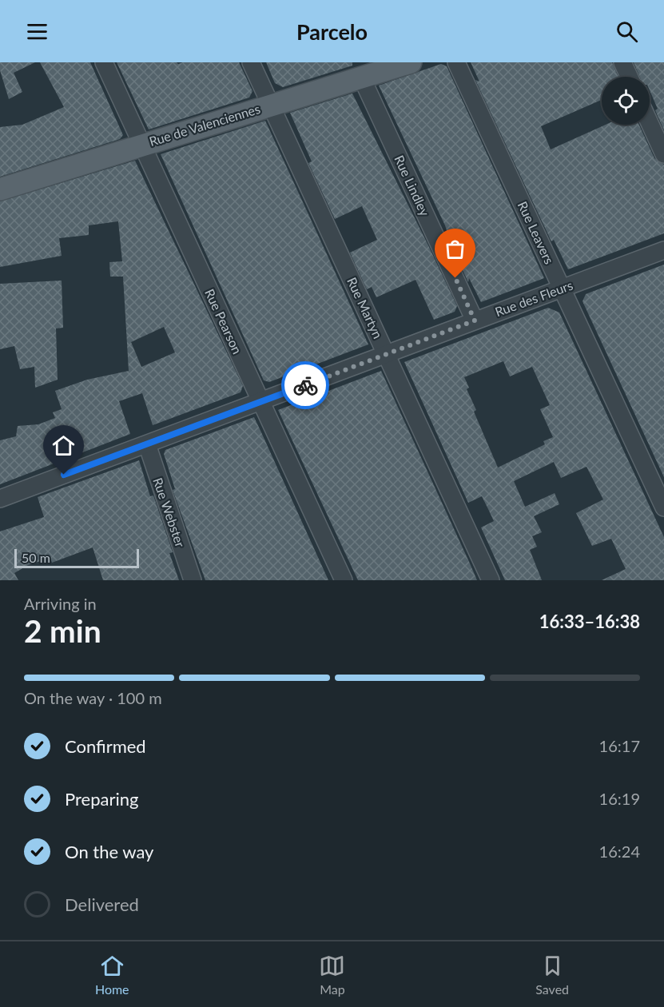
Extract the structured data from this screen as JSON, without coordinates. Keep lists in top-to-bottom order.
{
  "streets": {
    "main road": ["Rue de Valenciennes"],
    "street": [
      "Rue Lindley",
      "Rue Leavers",
      "Rue des Fleurs",
      "Rue Martyn",
      "Rue Pearson",
      "Rue Webster"
    ]
  },
  "crossings": [
    ["Rue de Valenciennes", "Rue Lindley"],
    ["Rue de Valenciennes", "Rue Martyn"],
    ["Rue de Valenciennes", "Rue Pearson"],
    ["Rue Lindley", "Rue des Fleurs"],
    ["Rue Leavers", "Rue des Fleurs"],
    ["Rue des Fleurs", "Rue Martyn"],
    ["Rue des Fleurs", "Rue Pearson"],
    ["Rue des Fleurs", "Rue Webster"]
  ],
  "scale_bar": "50 m",
  "page": {
    "header": "Parcelo",
    "scale": "50 m",
    "heading": ["2 min", "Arriving in", "16:33–16:38"],
    "bar": "On the way · 100 m",
    "list": [
      ["Confirmed", "16:17"],
      ["Preparing", "16:19"],
      ["On the way", "16:24"],
      "Delivered"
    ],
    "tabs": ["Home", "Map", "Saved"]
  }
}
